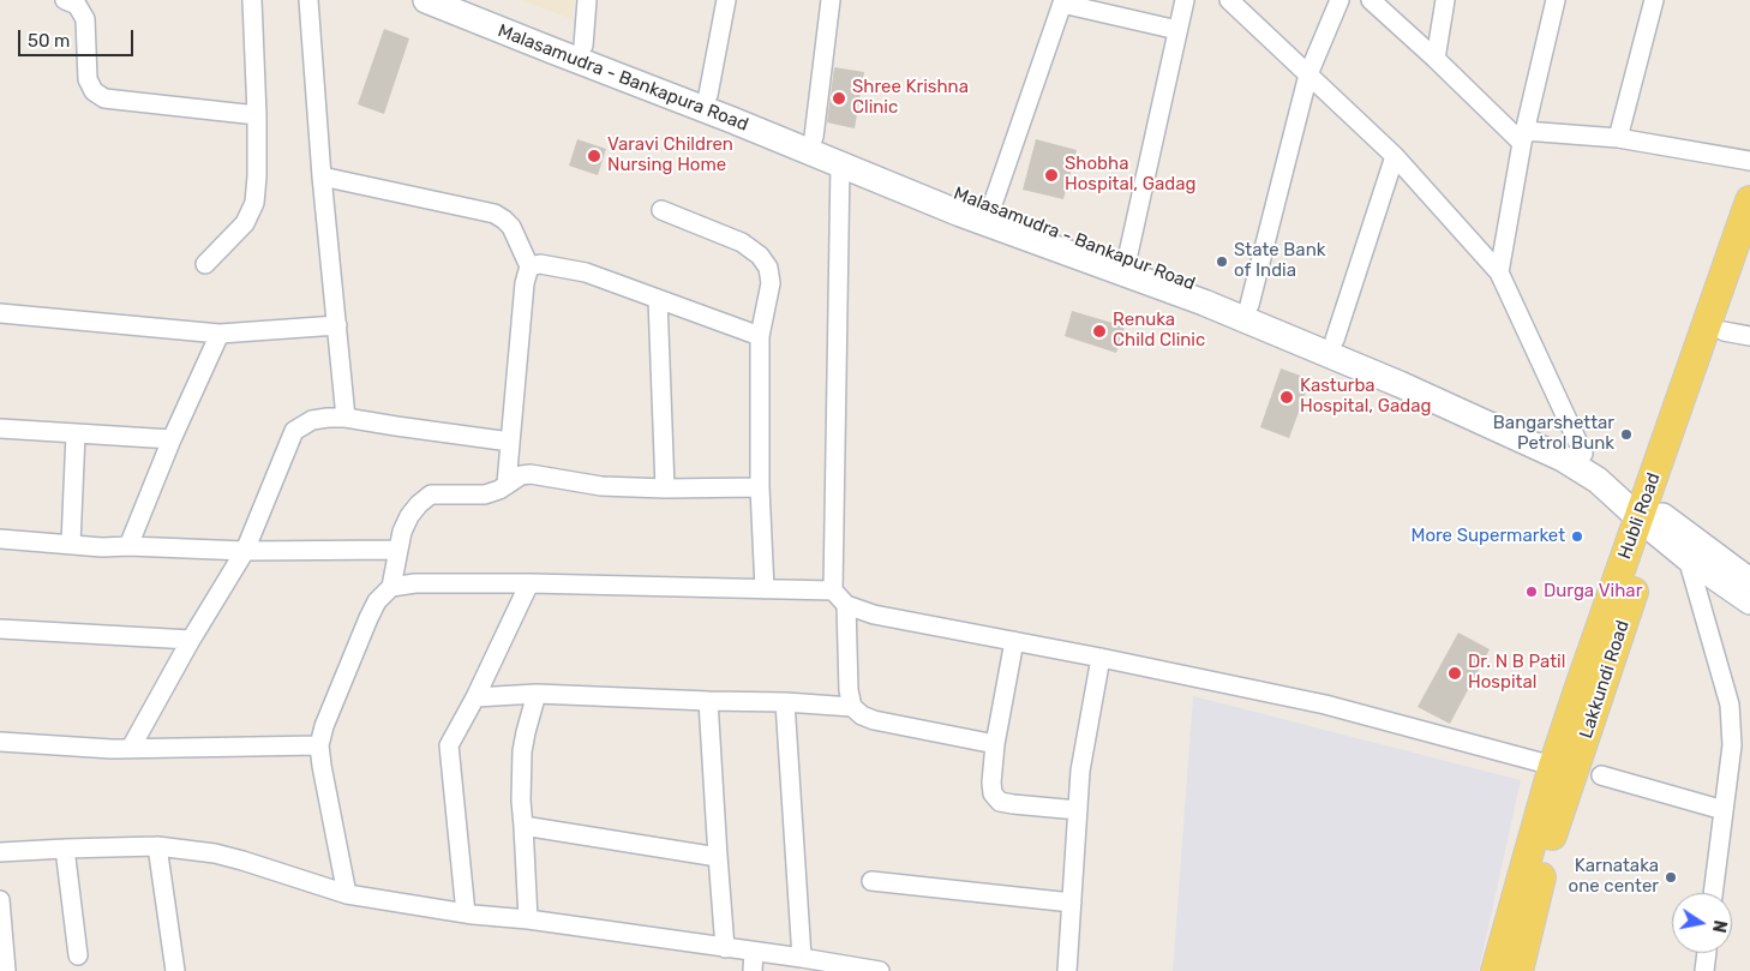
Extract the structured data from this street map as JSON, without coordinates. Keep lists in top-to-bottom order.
{
  "streets": {
    "main road": [
      "Malasamudra - Bankapura Road",
      "Malasamudra - Bankapur Road",
      "Hubli Road",
      "Lakkundi Road"
    ]
  },
  "crossings": [
    ["Malasamudra - Bankapura Road", "Malasamudra - Bankapur Road"],
    ["Malasamudra - Bankapura Road", "Hubli Road"],
    ["Malasamudra - Bankapura Road", "Lakkundi Road"],
    ["Malasamudra - Bankapur Road", "Hubli Road"],
    ["Malasamudra - Bankapur Road", "Lakkundi Road"],
    ["Hubli Road", "Lakkundi Road"]
  ],
  "places": [
    "Shree Krishna Clinic",
    "Varavi Children Nursing Home",
    "Shobha Hospital, Gadag",
    "State Bank of India",
    "Renuka Child Clinic",
    "Kasturba Hospital, Gadag",
    "Bangarshettar Petrol Bunk",
    "More Supermarket",
    "Durga Vihar",
    "Dr. N B Patil Hospital",
    "Karnataka one center"
  ],
  "scale_bar": "50 m",
  "north": "right"
}
